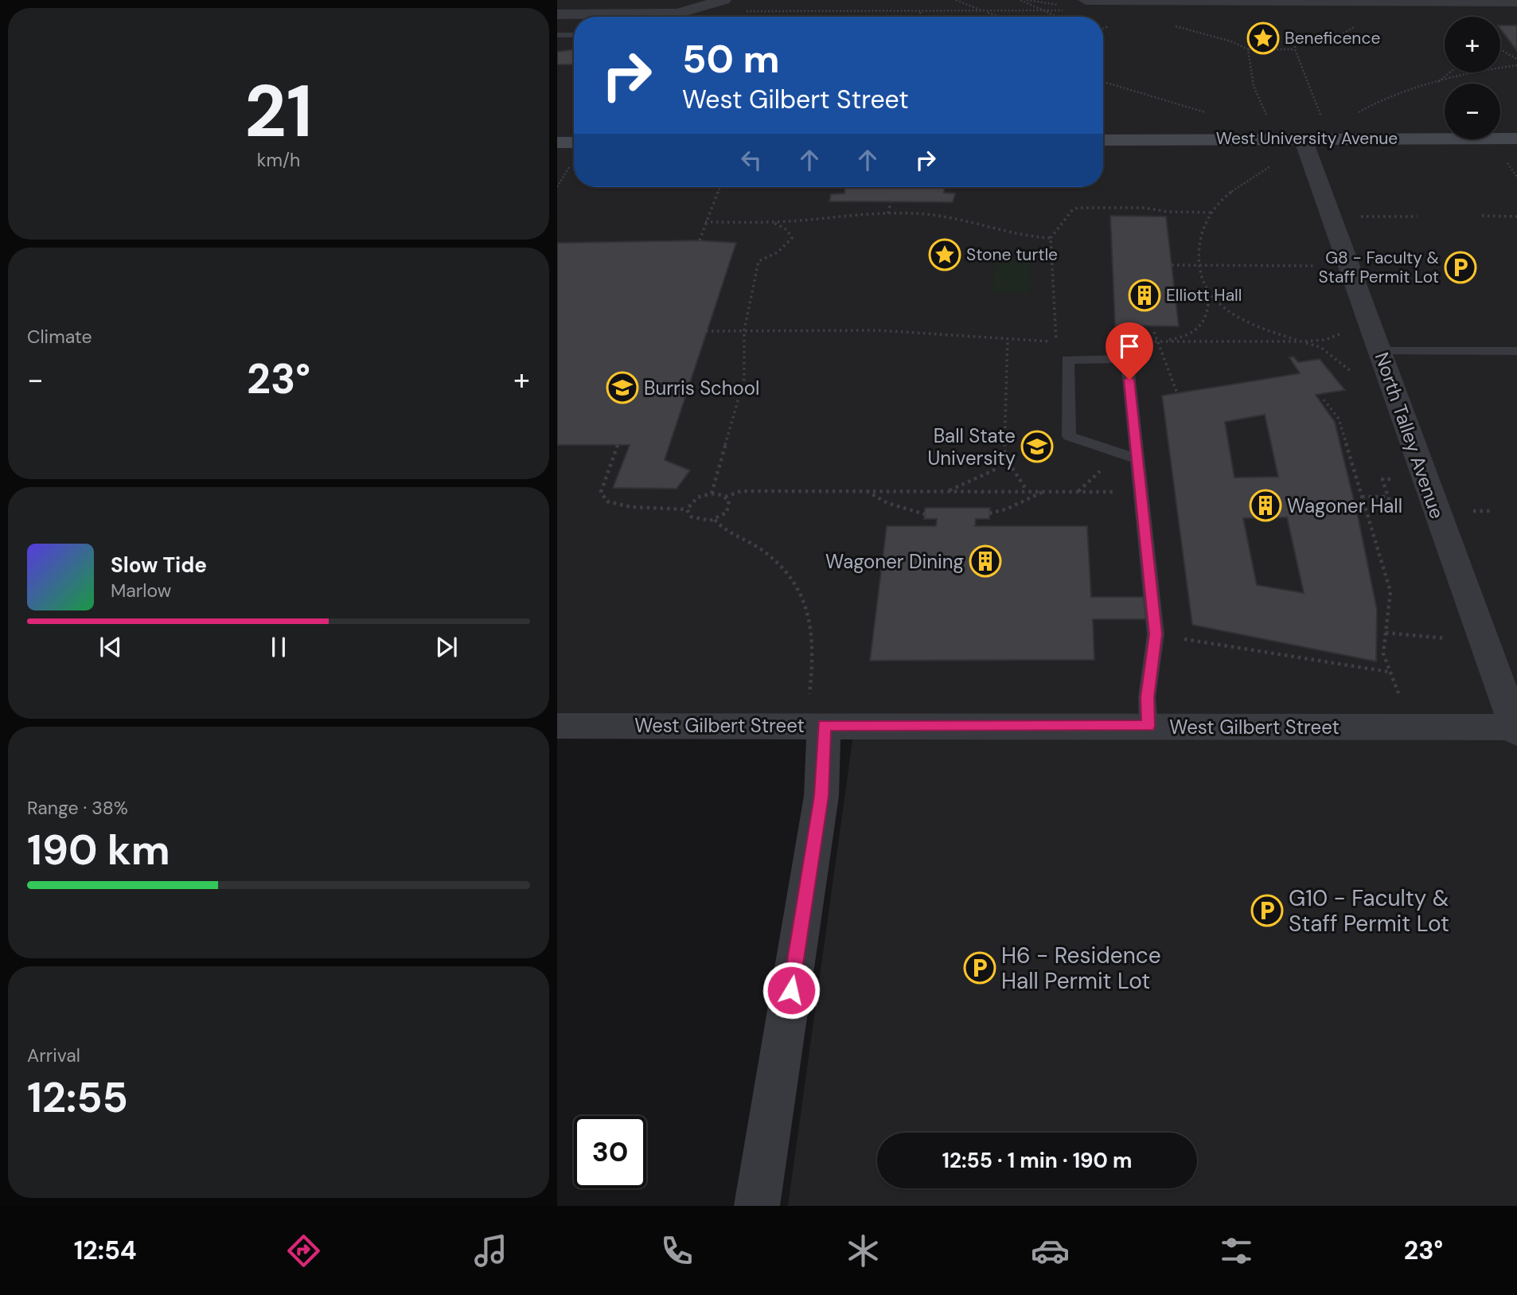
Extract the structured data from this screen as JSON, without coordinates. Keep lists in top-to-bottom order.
{
  "streets": {
    "street": ["West University Avenue", "North Talley Avenue", "West Gilbert Street"]
  },
  "crossings": [
    ["West University Avenue", "North Talley Avenue"],
    ["North Talley Avenue", "West Gilbert Street"]
  ],
  "places": {
    "place": ["Beneficence", "Stone turtle"],
    "parking": ["G8 - Faculty & Staff Permit Lot", "G10 - Faculty & Staff Permit Lot", "H6 - Residence Hall Permit Lot"],
    "building": ["Elliott Hall", "Wagoner Hall", "Wagoner Dining"],
    "school or university": ["Burris School", "Ball State University"]
  },
  "page": {
    "tile": [
      ["21", "km/h"],
      "Climate",
      ["Range · 38%", "190 km"],
      ["Arrival", "12:55"]
    ],
    "map_buttons": ["+", "−"],
    "turn": ["50 m", "West Gilbert Street"],
    "heat": ["−", "23°", "+"],
    "song": ["Slow Tide", "Marlow"],
    "limit": "30",
    "trip": "12:55 · 1 min · 190 m",
    "tabs": ["12:54", "23°"]
  }
}
